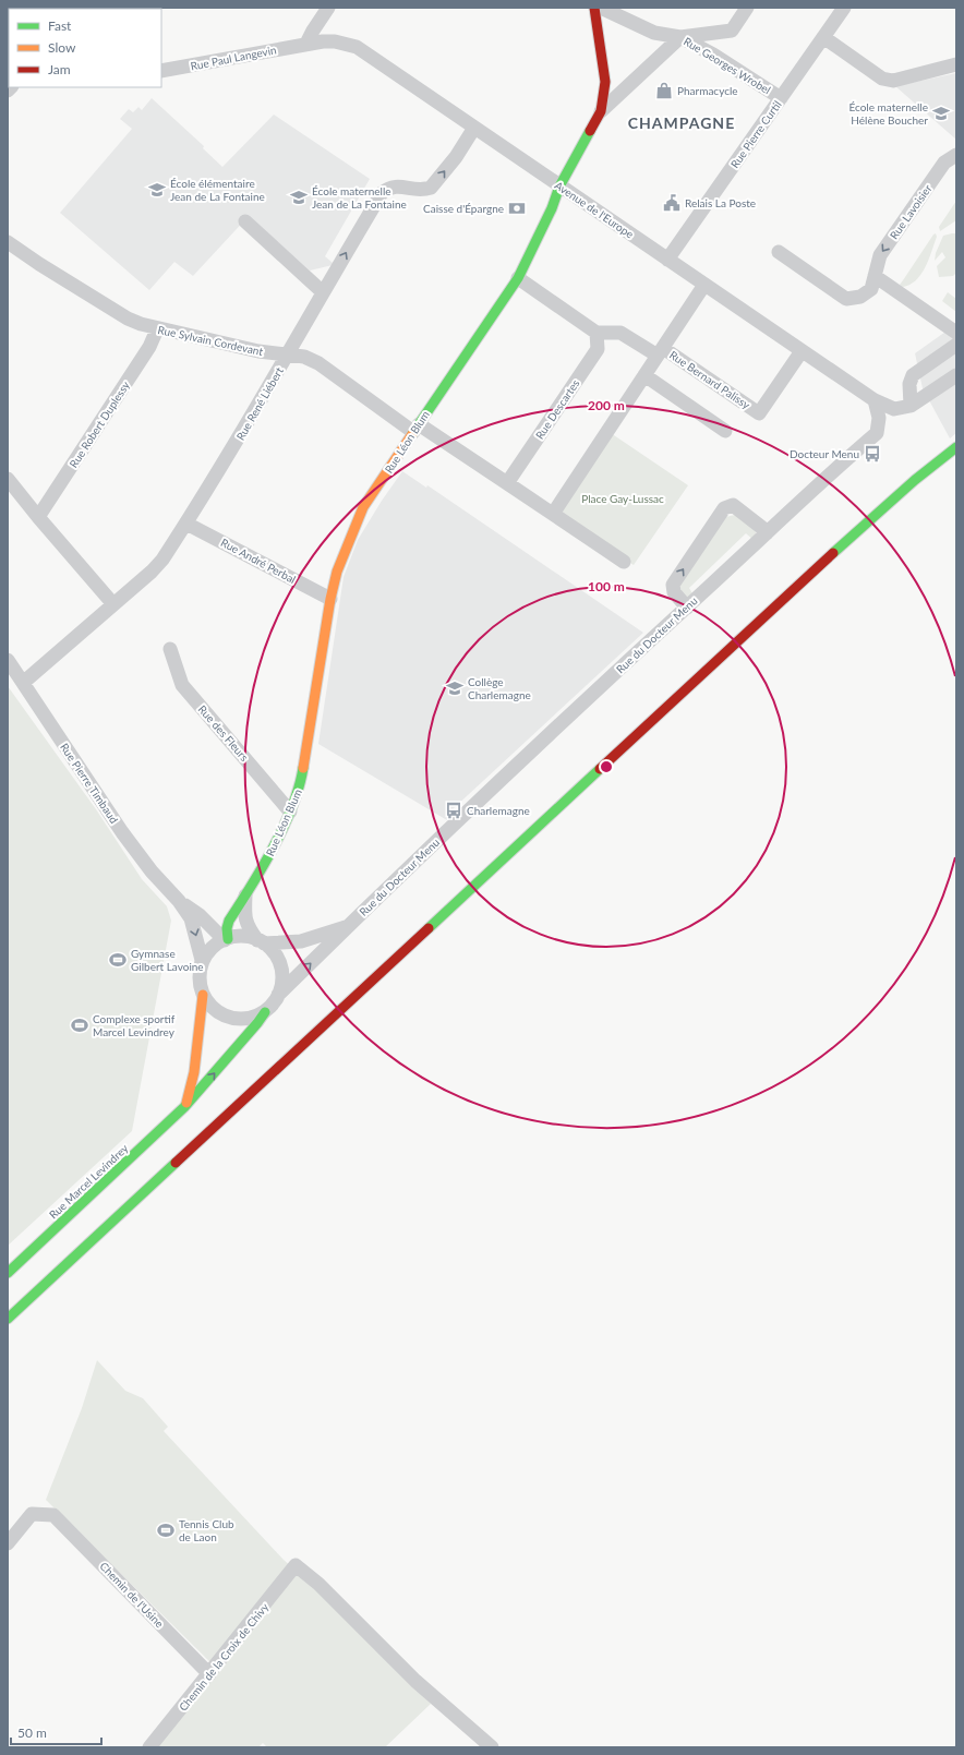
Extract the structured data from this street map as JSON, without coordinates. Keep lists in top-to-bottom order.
{
  "streets": {
    "street": [
      "Rue Paul Langevin",
      "Rue Georges Wrobel",
      "Rue Pierre Curtil",
      "Avenue de l'Europe",
      "Rue Lavoisier",
      "Rue Sylvain Cordevant",
      "Rue Bernard Palissy",
      "Rue René Liébert",
      "Rue Descartes",
      "Rue Robert Duplessy",
      "Rue Léon Blum",
      "Rue André Perbal",
      "Rue du Docteur Menu",
      "Rue des Fleurs",
      "Rue Pierre Timbaud",
      "Rue Marcel Levindrey",
      "Chemin de l'Usine",
      "Chemin de la Croix de Chivy"
    ]
  },
  "crossings": [
    ["Rue Paul Langevin", "Avenue de l'Europe"],
    ["Rue Georges Wrobel", "Rue Pierre Curtil"],
    ["Rue Pierre Curtil", "Avenue de l'Europe"],
    ["Avenue de l'Europe", "Rue Bernard Palissy"],
    ["Avenue de l'Europe", "Rue René Liébert"],
    ["Avenue de l'Europe", "Rue Léon Blum"],
    ["Avenue de l'Europe", "Rue du Docteur Menu"],
    ["Rue Sylvain Cordevant", "Rue René Liébert"],
    ["Rue Sylvain Cordevant", "Rue Robert Duplessy"],
    ["Rue Sylvain Cordevant", "Rue Léon Blum"],
    ["Rue René Liébert", "Rue André Perbal"],
    ["Rue René Liébert", "Rue Pierre Timbaud"],
    ["Rue Léon Blum", "Rue André Perbal"],
    ["Rue Léon Blum", "Rue du Docteur Menu"],
    ["Rue Léon Blum", "Rue des Fleurs"],
    ["Rue Léon Blum", "Rue Pierre Timbaud"],
    ["Rue Léon Blum", "Rue Marcel Levindrey"],
    ["Rue du Docteur Menu", "Rue Pierre Timbaud"],
    ["Rue du Docteur Menu", "Rue Marcel Levindrey"],
    ["Rue Pierre Timbaud", "Rue Marcel Levindrey"],
    ["Chemin de l'Usine", "Chemin de la Croix de Chivy"]
  ],
  "one_way": ["Rue Lavoisier"],
  "districts": ["CHAMPAGNE"],
  "parks": ["Place Gay-Lussac"],
  "places": {
    "shop": ["Pharmacycle"],
    "school or university": [
      "École maternelle Hélène Boucher",
      "École élémentaire Jean de La Fontaine",
      "École maternelle Jean de La Fontaine",
      "Collège Charlemagne"
    ],
    "public building": ["Relais La Poste"],
    "bank": ["Caisse d'Épargne"],
    "bus stop": ["Docteur Menu", "Charlemagne"],
    "sports": ["Gymnase Gilbert Lavoine", "Complexe sportif Marcel Levindrey", "Tennis Club de Laon"]
  },
  "legend": ["Fast", "Slow", "Jam"],
  "scale_bar": "50 m",
  "rings": ["200 m", "100 m"]
}
